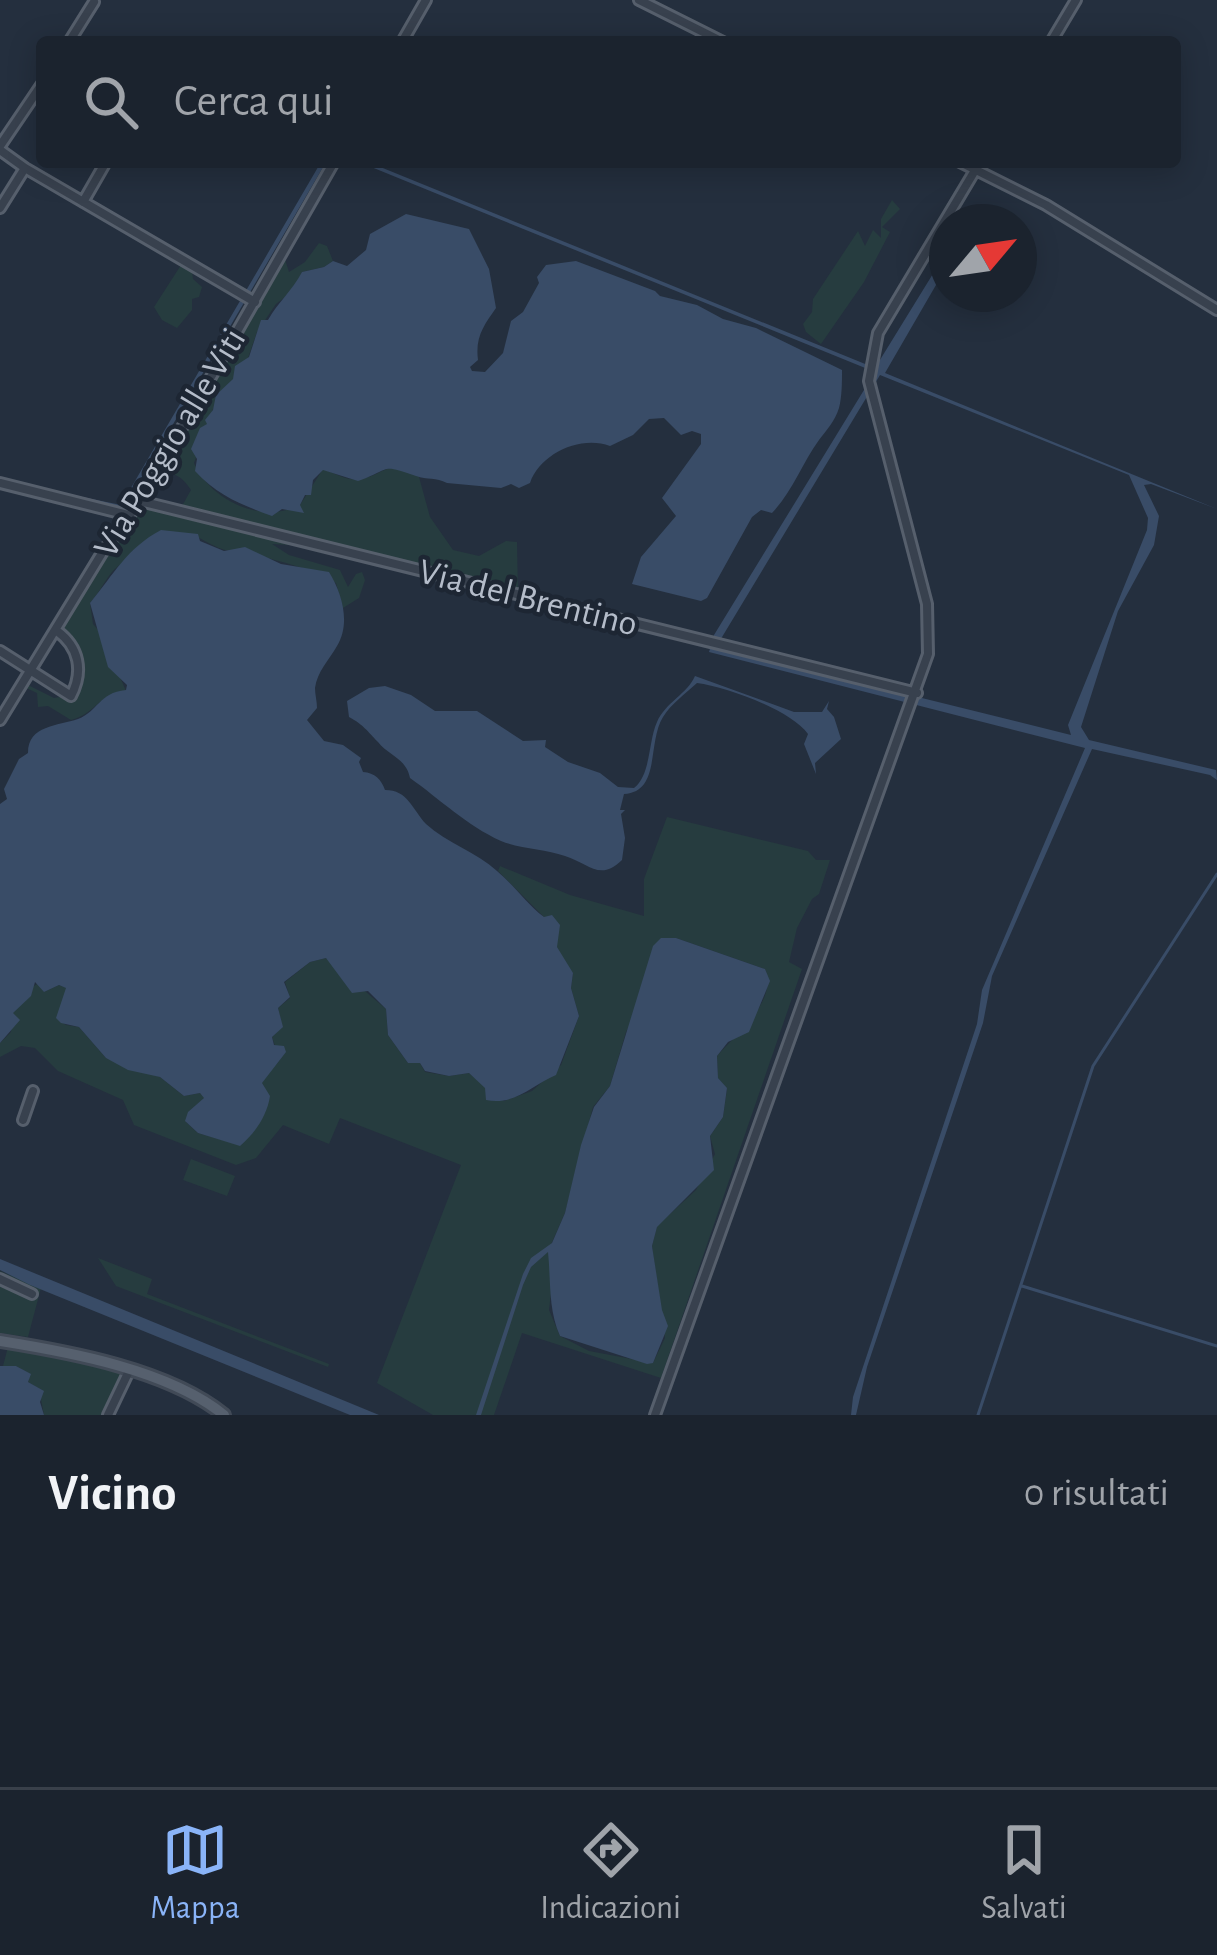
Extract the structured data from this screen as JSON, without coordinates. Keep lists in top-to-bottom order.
{
  "streets": {
    "street": ["Via Poggio alle Viti", "Via del Brentino"]
  },
  "crossings": [
    ["Via Poggio alle Viti", "Via del Brentino"]
  ],
  "north": "top right",
  "page": {
    "search": "Cerca qui",
    "heading": ["Vicino", "0 risultati"],
    "nav": ["Mappa", "Indicazioni", "Salvati"]
  }
}
